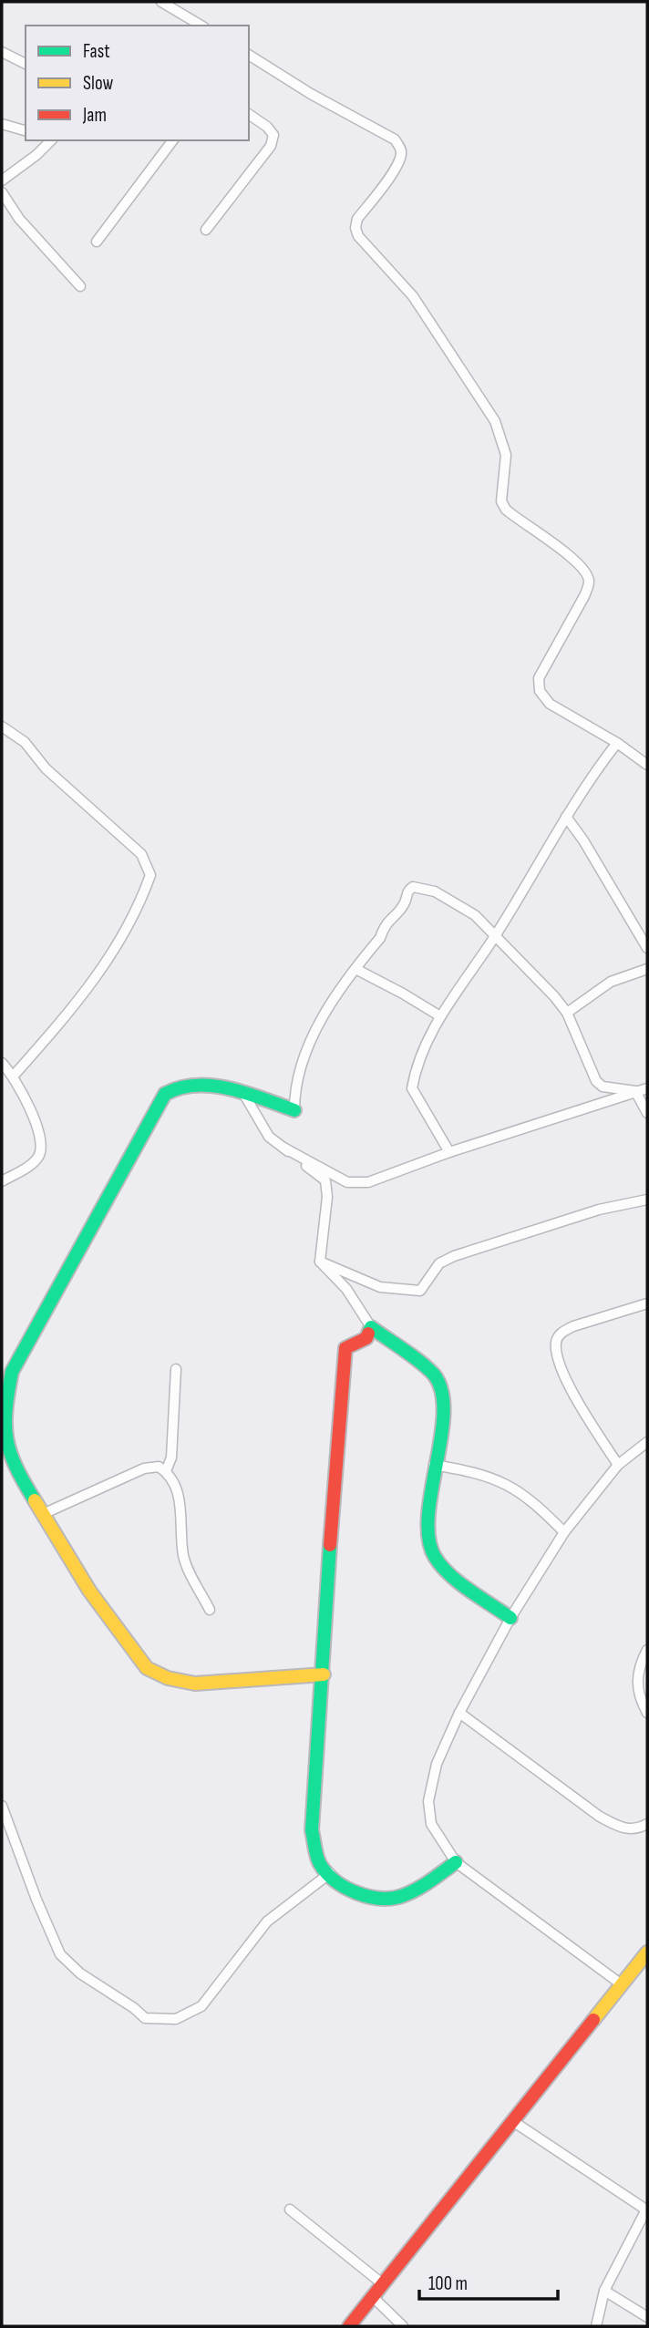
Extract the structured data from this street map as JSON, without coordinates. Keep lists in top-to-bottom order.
{
  "legend": ["Fast", "Slow", "Jam"],
  "scale_bar": "100 m"
}
